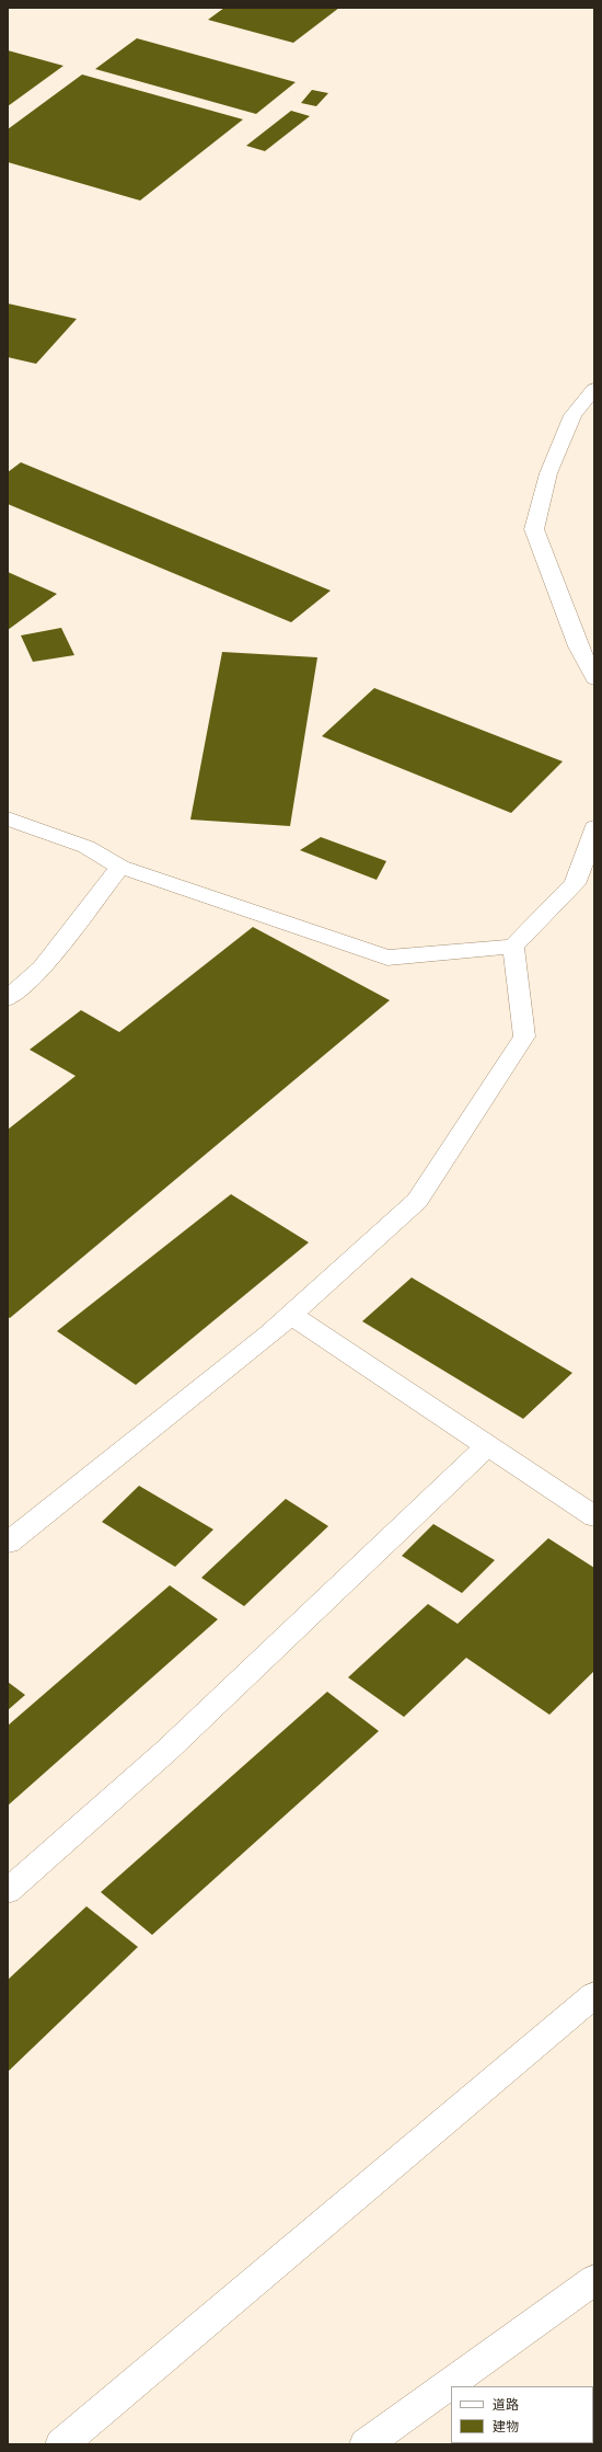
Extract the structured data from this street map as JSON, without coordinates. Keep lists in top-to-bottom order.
{
  "legend": ["道路", "建物"]
}
